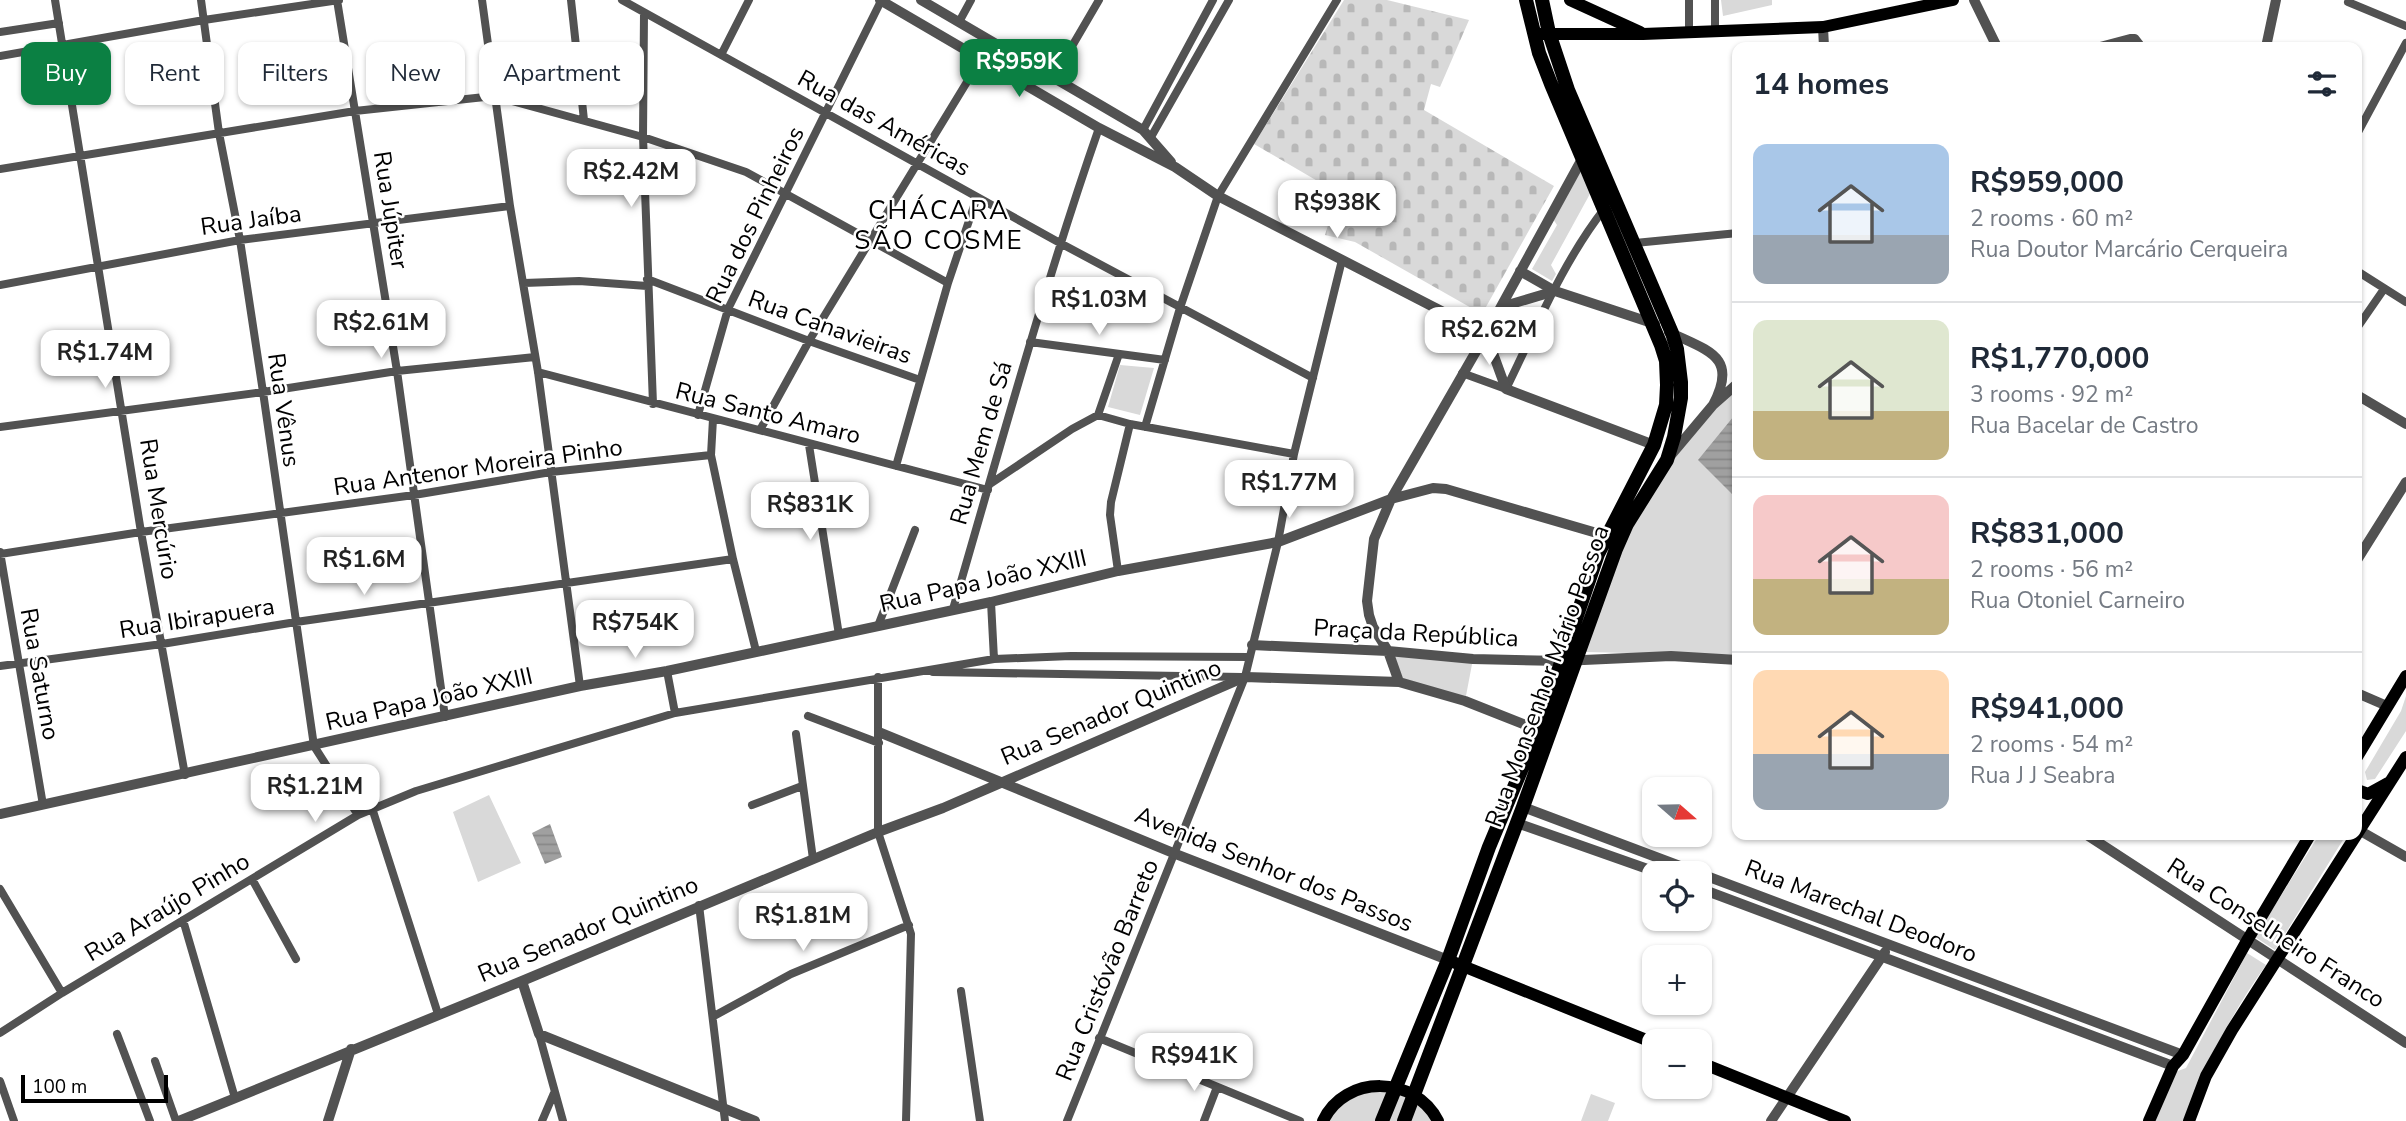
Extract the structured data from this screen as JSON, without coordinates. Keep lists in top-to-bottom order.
{
  "streets": {
    "highway": ["Rua Monsenhor Mário Pessoa"],
    "main road": ["Avenida Senhor dos Passos"],
    "street": [
      "Rua das Américas",
      "Rua Júpiter",
      "Rua dos Pinheiros",
      "Rua Jaíba",
      "Rua Canavieiras",
      "Rua Vênus",
      "Rua Santo Amaro",
      "Rua Mem de Sá",
      "Rua Antenor Moreira Pinho",
      "Rua Mercúrio",
      "Rua Papa João XXIII",
      "Rua Ibirapuera",
      "Praça da República",
      "Rua Saturno",
      "Rua Senador Quintino",
      "Rua Araújo Pinho",
      "Rua Marechal Deodoro",
      "Rua Conselheiro Franco",
      "Rua Cristóvão Barreto"
    ]
  },
  "crossings": [
    ["Rua das Américas", "Rua dos Pinheiros"],
    ["Rua das Américas", "Rua Mem de Sá"],
    ["Rua das Américas", "Rua Cristóvão Barreto"],
    ["Rua Júpiter", "Rua Jaíba"],
    ["Rua Júpiter", "Rua Antenor Moreira Pinho"],
    ["Rua Júpiter", "Rua Papa João XXIII"],
    ["Rua Júpiter", "Rua Ibirapuera"],
    ["Rua dos Pinheiros", "Rua Canavieiras"],
    ["Rua dos Pinheiros", "Rua Santo Amaro"],
    ["Rua Jaíba", "Rua Vênus"],
    ["Rua Jaíba", "Rua Mercúrio"],
    ["Rua Vênus", "Rua Antenor Moreira Pinho"],
    ["Rua Vênus", "Rua Papa João XXIII"],
    ["Rua Vênus", "Rua Ibirapuera"],
    ["Rua Vênus", "Rua Araújo Pinho"],
    ["Rua Santo Amaro", "Rua Mem de Sá"],
    ["Rua Mem de Sá", "Rua Papa João XXIII"],
    ["Rua Antenor Moreira Pinho", "Rua Mercúrio"],
    ["Rua Antenor Moreira Pinho", "Rua Saturno"],
    ["Rua Mercúrio", "Rua Papa João XXIII"],
    ["Rua Mercúrio", "Rua Ibirapuera"],
    ["Rua Papa João XXIII", "Rua Saturno"],
    ["Rua Papa João XXIII", "Rua Monsenhor Mário Pessoa"],
    ["Rua Papa João XXIII", "Rua Cristóvão Barreto"],
    ["Rua Ibirapuera", "Rua Saturno"],
    ["Praça da República", "Rua Monsenhor Mário Pessoa"],
    ["Praça da República", "Rua Senador Quintino"],
    ["Praça da República", "Rua Cristóvão Barreto"],
    ["Rua Monsenhor Mário Pessoa", "Avenida Senhor dos Passos"],
    ["Rua Monsenhor Mário Pessoa", "Rua Marechal Deodoro"],
    ["Rua Senador Quintino", "Avenida Senhor dos Passos"],
    ["Rua Senador Quintino", "Rua Cristóvão Barreto"],
    ["Avenida Senhor dos Passos", "Rua Cristóvão Barreto"]
  ],
  "districts": ["CHÁCARA SÃO COSME"],
  "scale_bar": "100 m",
  "north": "right",
  "page": {
    "price": [
      "R$959K",
      "R$2.42M",
      "R$938K",
      "R$1.03M",
      "R$2.61M",
      "R$2.62M",
      "R$1.74M",
      "R$1.77M",
      "R$831K",
      "R$1.6M",
      "R$754K",
      "R$1.21M",
      "R$1.81M",
      "R$941K"
    ],
    "chip": [
      "Buy",
      "Rent",
      "Filters",
      "New",
      "Apartment"
    ],
    "heading": "14 homes",
    "list": [
      {
        "name": "R$959,000",
        "note": "2 rooms · 60 m² · Rua Doutor Marcário Cerqueira"
      },
      {
        "name": "R$1,770,000",
        "note": "3 rooms · 92 m² · Rua Bacelar de Castro"
      },
      {
        "name": "R$831,000",
        "note": "2 rooms · 56 m² · Rua Otoniel Carneiro"
      },
      {
        "name": "R$941,000",
        "note": "2 rooms · 54 m² · Rua J J Seabra"
      }
    ],
    "map_buttons": ["+", "−"],
    "scale": "100 m"
  }
}
